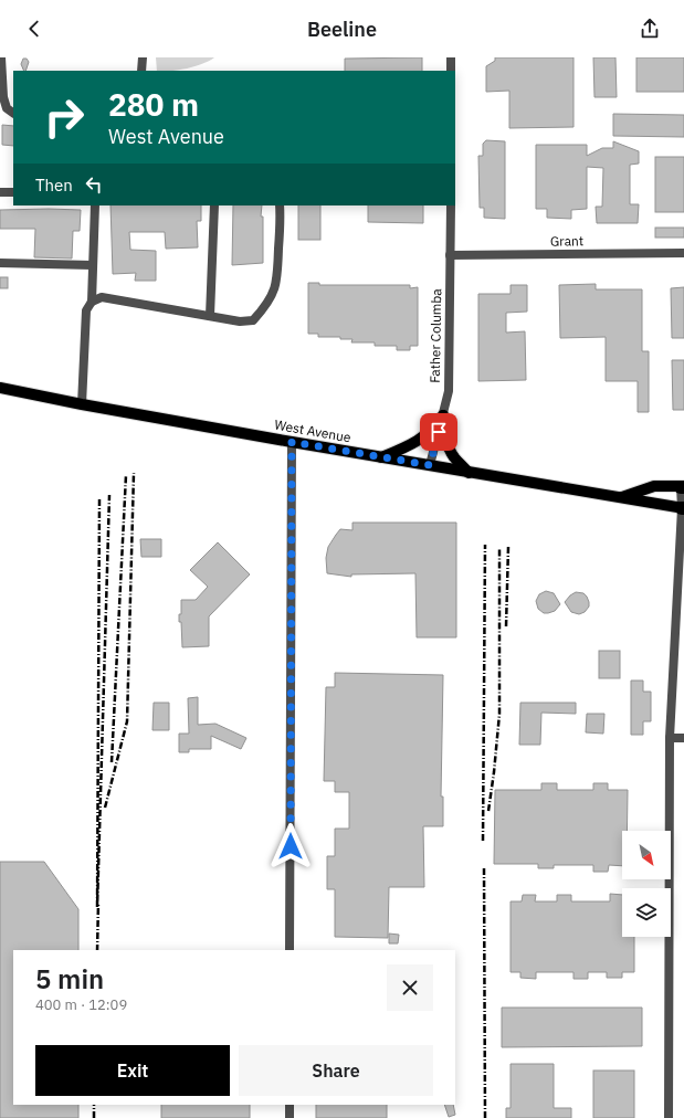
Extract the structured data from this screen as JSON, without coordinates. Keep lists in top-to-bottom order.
{
  "streets": {
    "main road": ["West Avenue"],
    "street": ["Grant", "Father Columba"]
  },
  "crossings": [
    ["Grant", "Father Columba"],
    ["Father Columba", "West Avenue"]
  ],
  "north": "bottom right",
  "page": {
    "header": "Beeline",
    "turn": ["280 m", "West Avenue"],
    "then": "Then",
    "heading": ["5 min", "400 m · 12:09"],
    "buttons": ["Exit", "Share"]
  }
}
